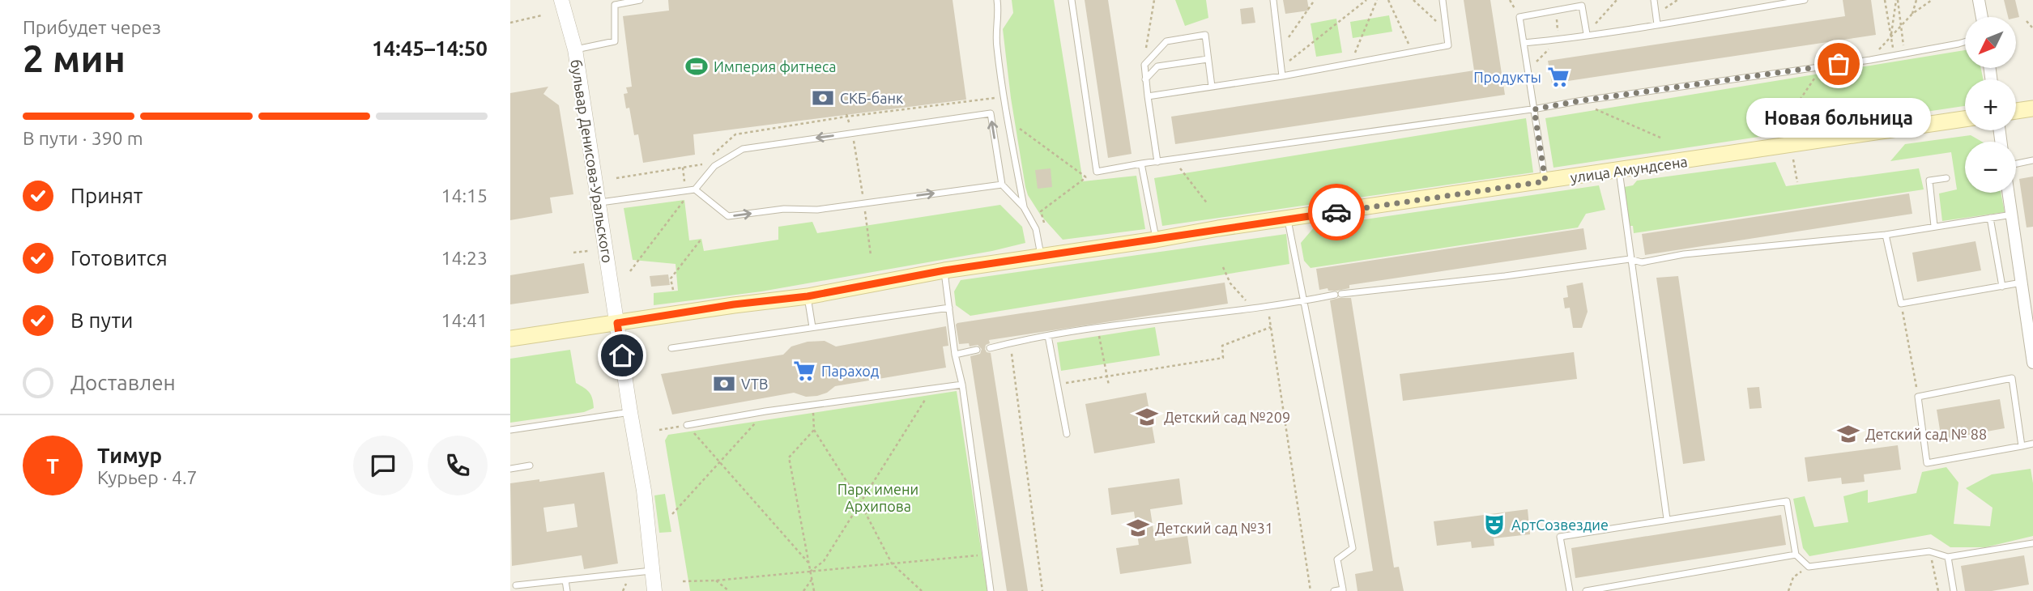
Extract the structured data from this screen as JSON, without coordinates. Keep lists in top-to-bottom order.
{
  "streets": {
    "main road": ["улица Амундсена"],
    "street": ["бульвар Денисова-Уральского"]
  },
  "crossings": [
    ["бульвар Денисова-Уральского", "улица Амундсена"]
  ],
  "parks": ["Парк имени Архипова"],
  "places": {
    "other": ["Новая больница"],
    "sports": ["Империя фитнеса"],
    "supermarket": ["Продукты", "Параход"],
    "bank": ["СКБ-банк", "VTB"],
    "school or university": ["Детский сад №209", "Детский сад № 88", "Детский сад №31"],
    "theatre": ["АртСозвездие"]
  },
  "north": "bottom left",
  "page": {
    "heading": ["2 мин", "Прибудет через", "14:45–14:50"],
    "panel": ["Тимур", "Курьер · 4.7"],
    "map_buttons": ["+", "−"],
    "bar": "В пути · 390 m",
    "bubble": "Новая больница",
    "list": [
      ["Принят", "14:15"],
      ["Готовится", "14:23"],
      ["В пути", "14:41"],
      "Доставлен"
    ],
    "round": "Т"
  }
}
